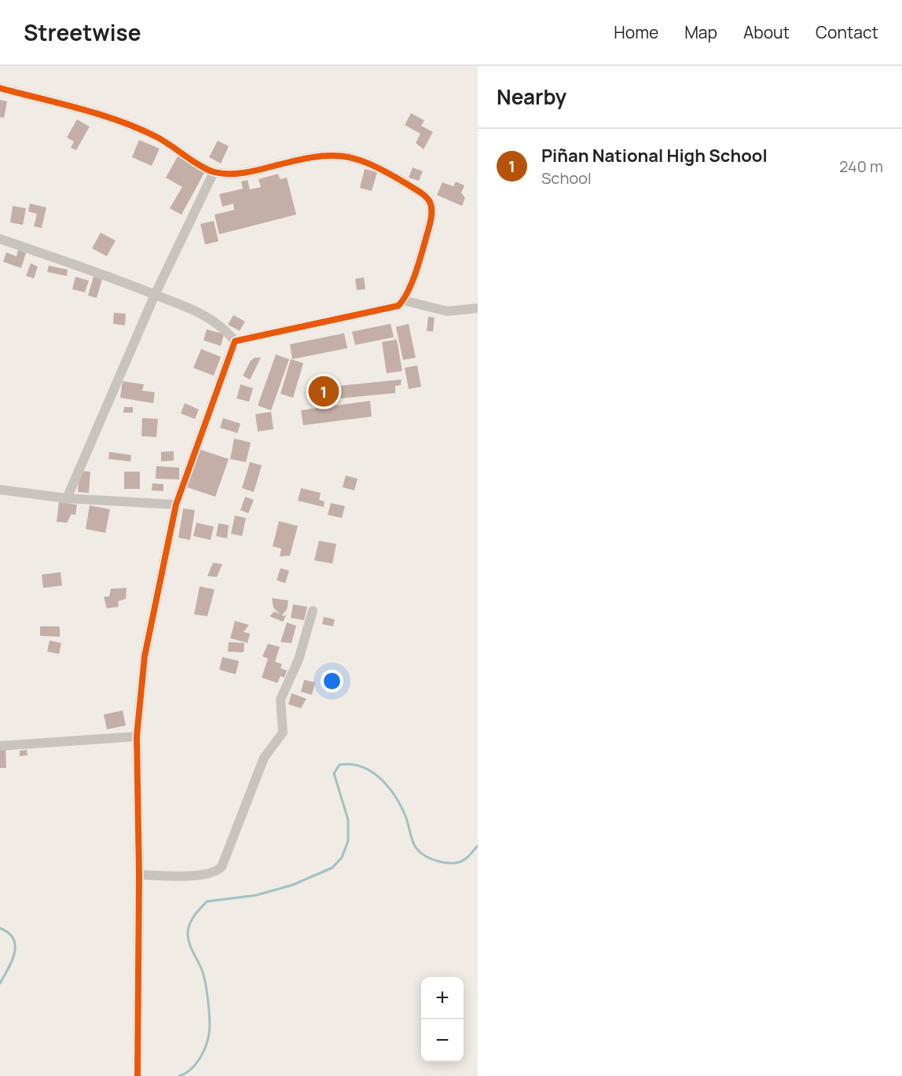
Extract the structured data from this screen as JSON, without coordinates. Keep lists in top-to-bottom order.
{
  "page": {
    "header": "Streetwise",
    "nav": [
      "Home",
      "Map",
      "About",
      "Contact"
    ],
    "heading": "Nearby",
    "list": [
      {
        "mark": "1",
        "name": "Piñan National High School",
        "note": "School",
        "value": "240 m"
      }
    ],
    "pins": "1",
    "map_buttons": ["+", "−"]
  }
}
